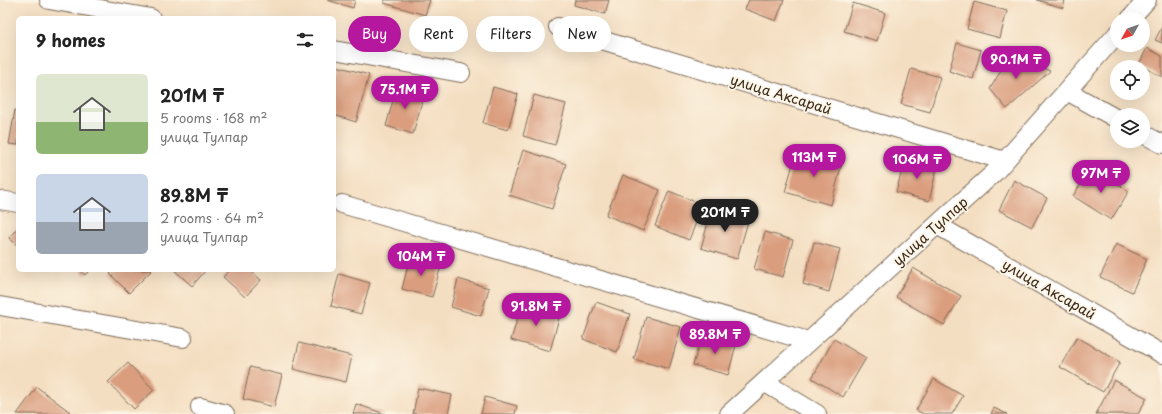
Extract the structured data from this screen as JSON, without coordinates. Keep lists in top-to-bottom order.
{
  "streets": {
    "street": ["улица Аксарай", "улица Тулпар"]
  },
  "crossings": [
    ["улица Аксарай", "улица Тулпар"]
  ],
  "north": "bottom left",
  "page": {
    "chip": [
      "Buy",
      "Rent",
      "Filters",
      "New"
    ],
    "heading": "9 homes",
    "price": [
      "90.1M ₸",
      "75.1M ₸",
      "113M ₸",
      "106M ₸",
      "97M ₸",
      "201M ₸",
      "104M ₸",
      "91.8M ₸",
      "89.8M ₸"
    ],
    "list": [
      {
        "name": "201M ₸",
        "note": "5 rooms · 168 m² · улица Тулпар"
      },
      {
        "name": "89.8M ₸",
        "note": "2 rooms · 64 m² · улица Тулпар"
      }
    ]
  }
}
